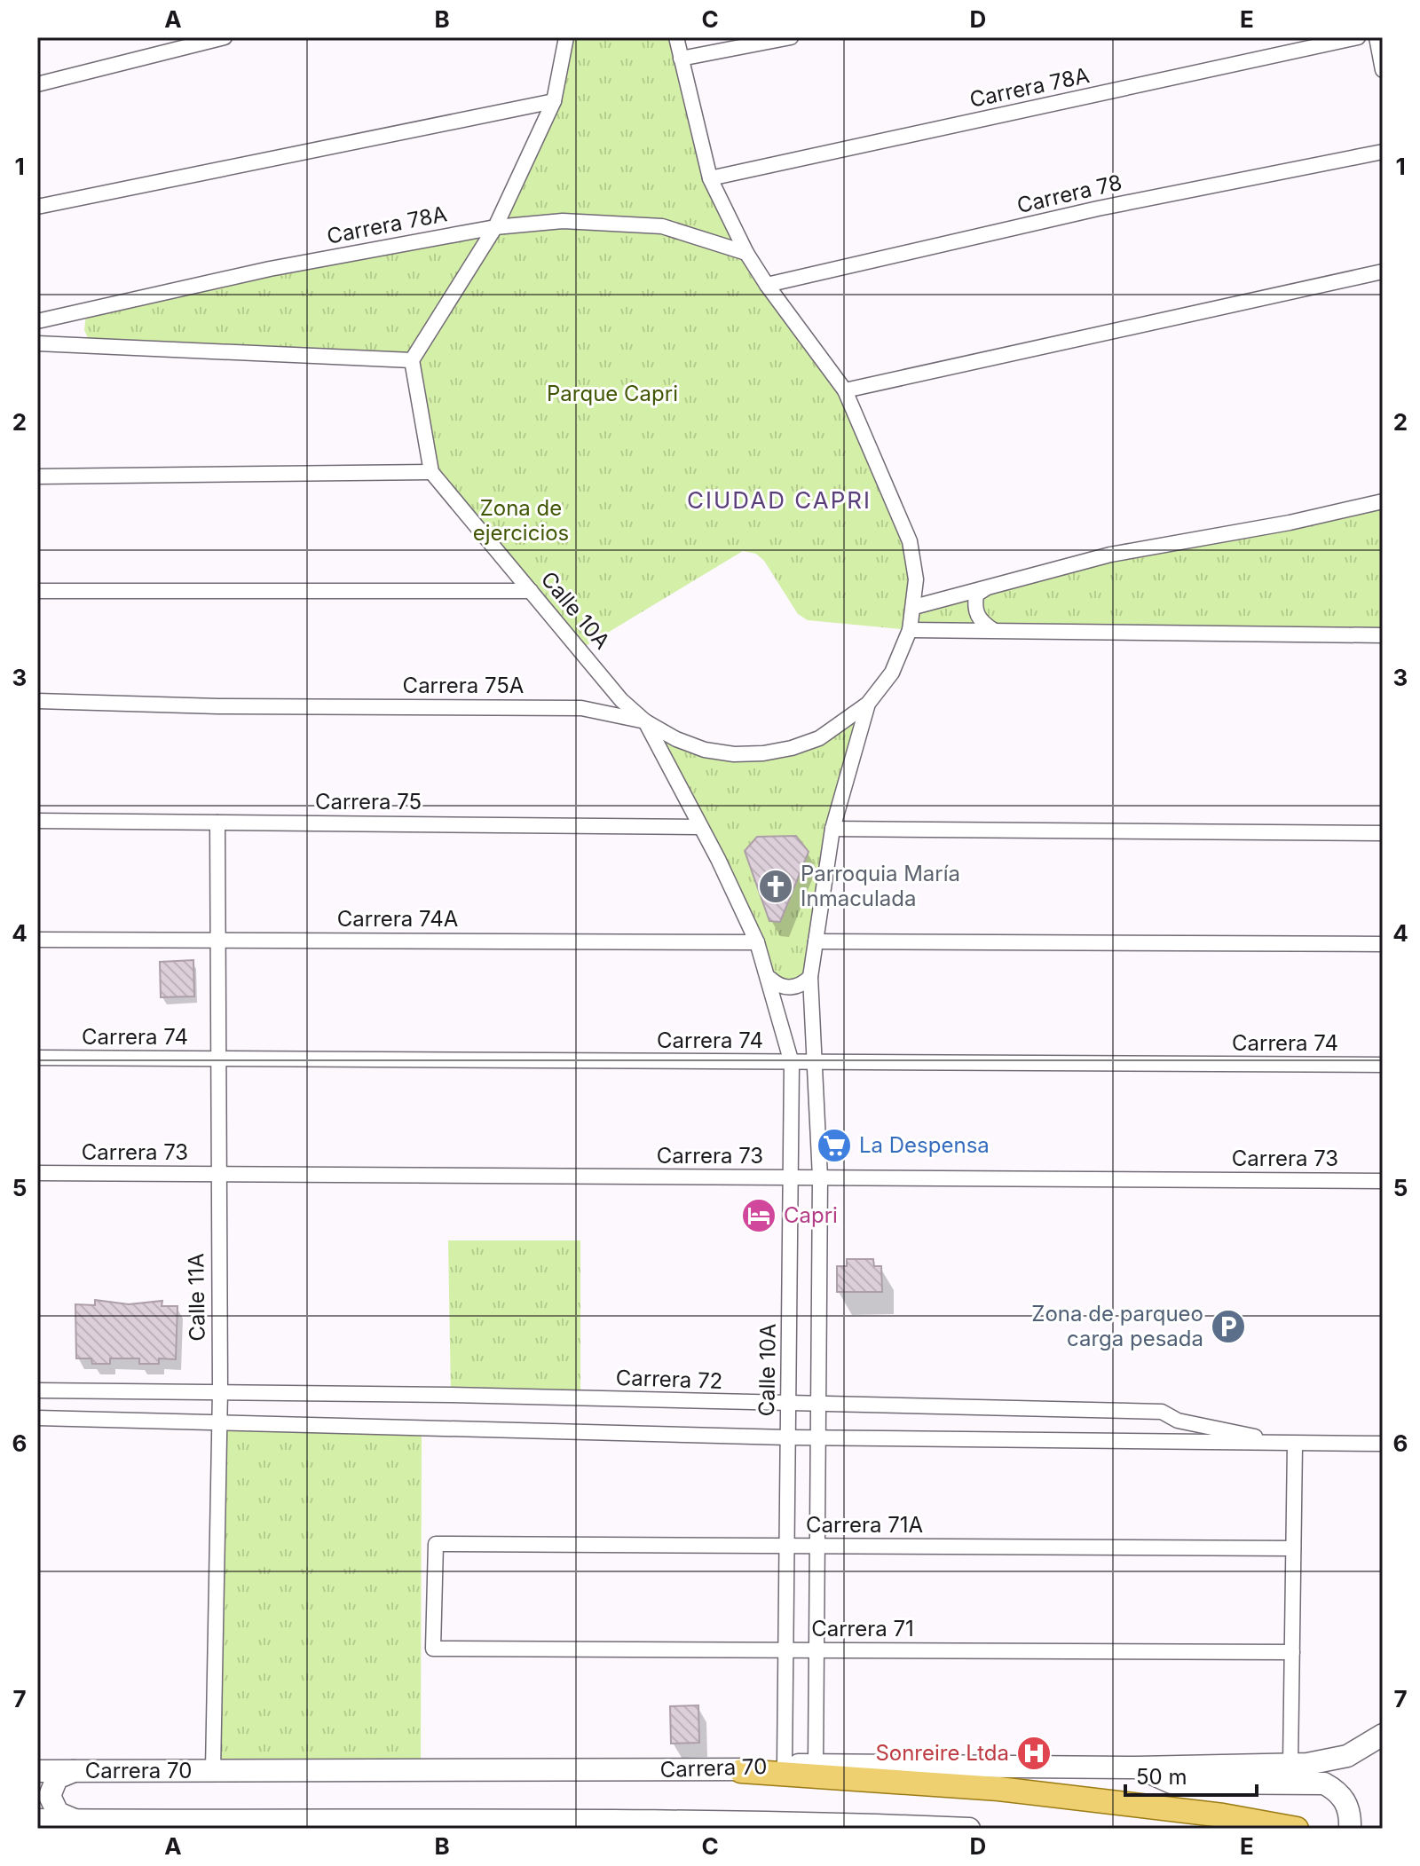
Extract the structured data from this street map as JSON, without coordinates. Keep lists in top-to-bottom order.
{
  "streets": {
    "street": [
      "Carrera 78A",
      "Carrera 78",
      "Calle 10A",
      "Carrera 75A",
      "Carrera 75",
      "Carrera 74A",
      "Carrera 74",
      "Carrera 73",
      "Calle 11A",
      "Carrera 72",
      "Carrera 71A",
      "Carrera 71",
      "Carrera 70"
    ]
  },
  "crossings": [
    ["Calle 10A", "Carrera 75A"],
    ["Calle 10A", "Carrera 75"],
    ["Calle 10A", "Carrera 74A"],
    ["Calle 10A", "Carrera 74"],
    ["Calle 10A", "Carrera 73"],
    ["Calle 10A", "Carrera 72"],
    ["Calle 10A", "Carrera 71A"],
    ["Calle 10A", "Carrera 71"],
    ["Calle 10A", "Carrera 70"],
    ["Carrera 75", "Calle 11A"],
    ["Carrera 74A", "Calle 11A"],
    ["Carrera 74", "Calle 11A"],
    ["Carrera 73", "Calle 11A"],
    ["Calle 11A", "Carrera 72"],
    ["Calle 11A", "Carrera 70"],
    ["Carrera 71A", "Carrera 71"]
  ],
  "districts": ["CIUDAD CAPRI"],
  "parks": ["Parque Capri", "Zona de ejercicios"],
  "places": {
    "church": ["Parroquia María Inmaculada"],
    "supermarket": ["La Despensa"],
    "hotel": ["Capri"],
    "parking": ["Zona de parqueo carga pesada"],
    "hospital": ["Sonreire Ltda"]
  },
  "scale_bar": "50 m",
  "grid": {
    "columns": [
      "A",
      "B",
      "C",
      "D",
      "E"
    ],
    "rows": [
      "1",
      "2",
      "3",
      "4",
      "5",
      "6",
      "7"
    ]
  }
}
